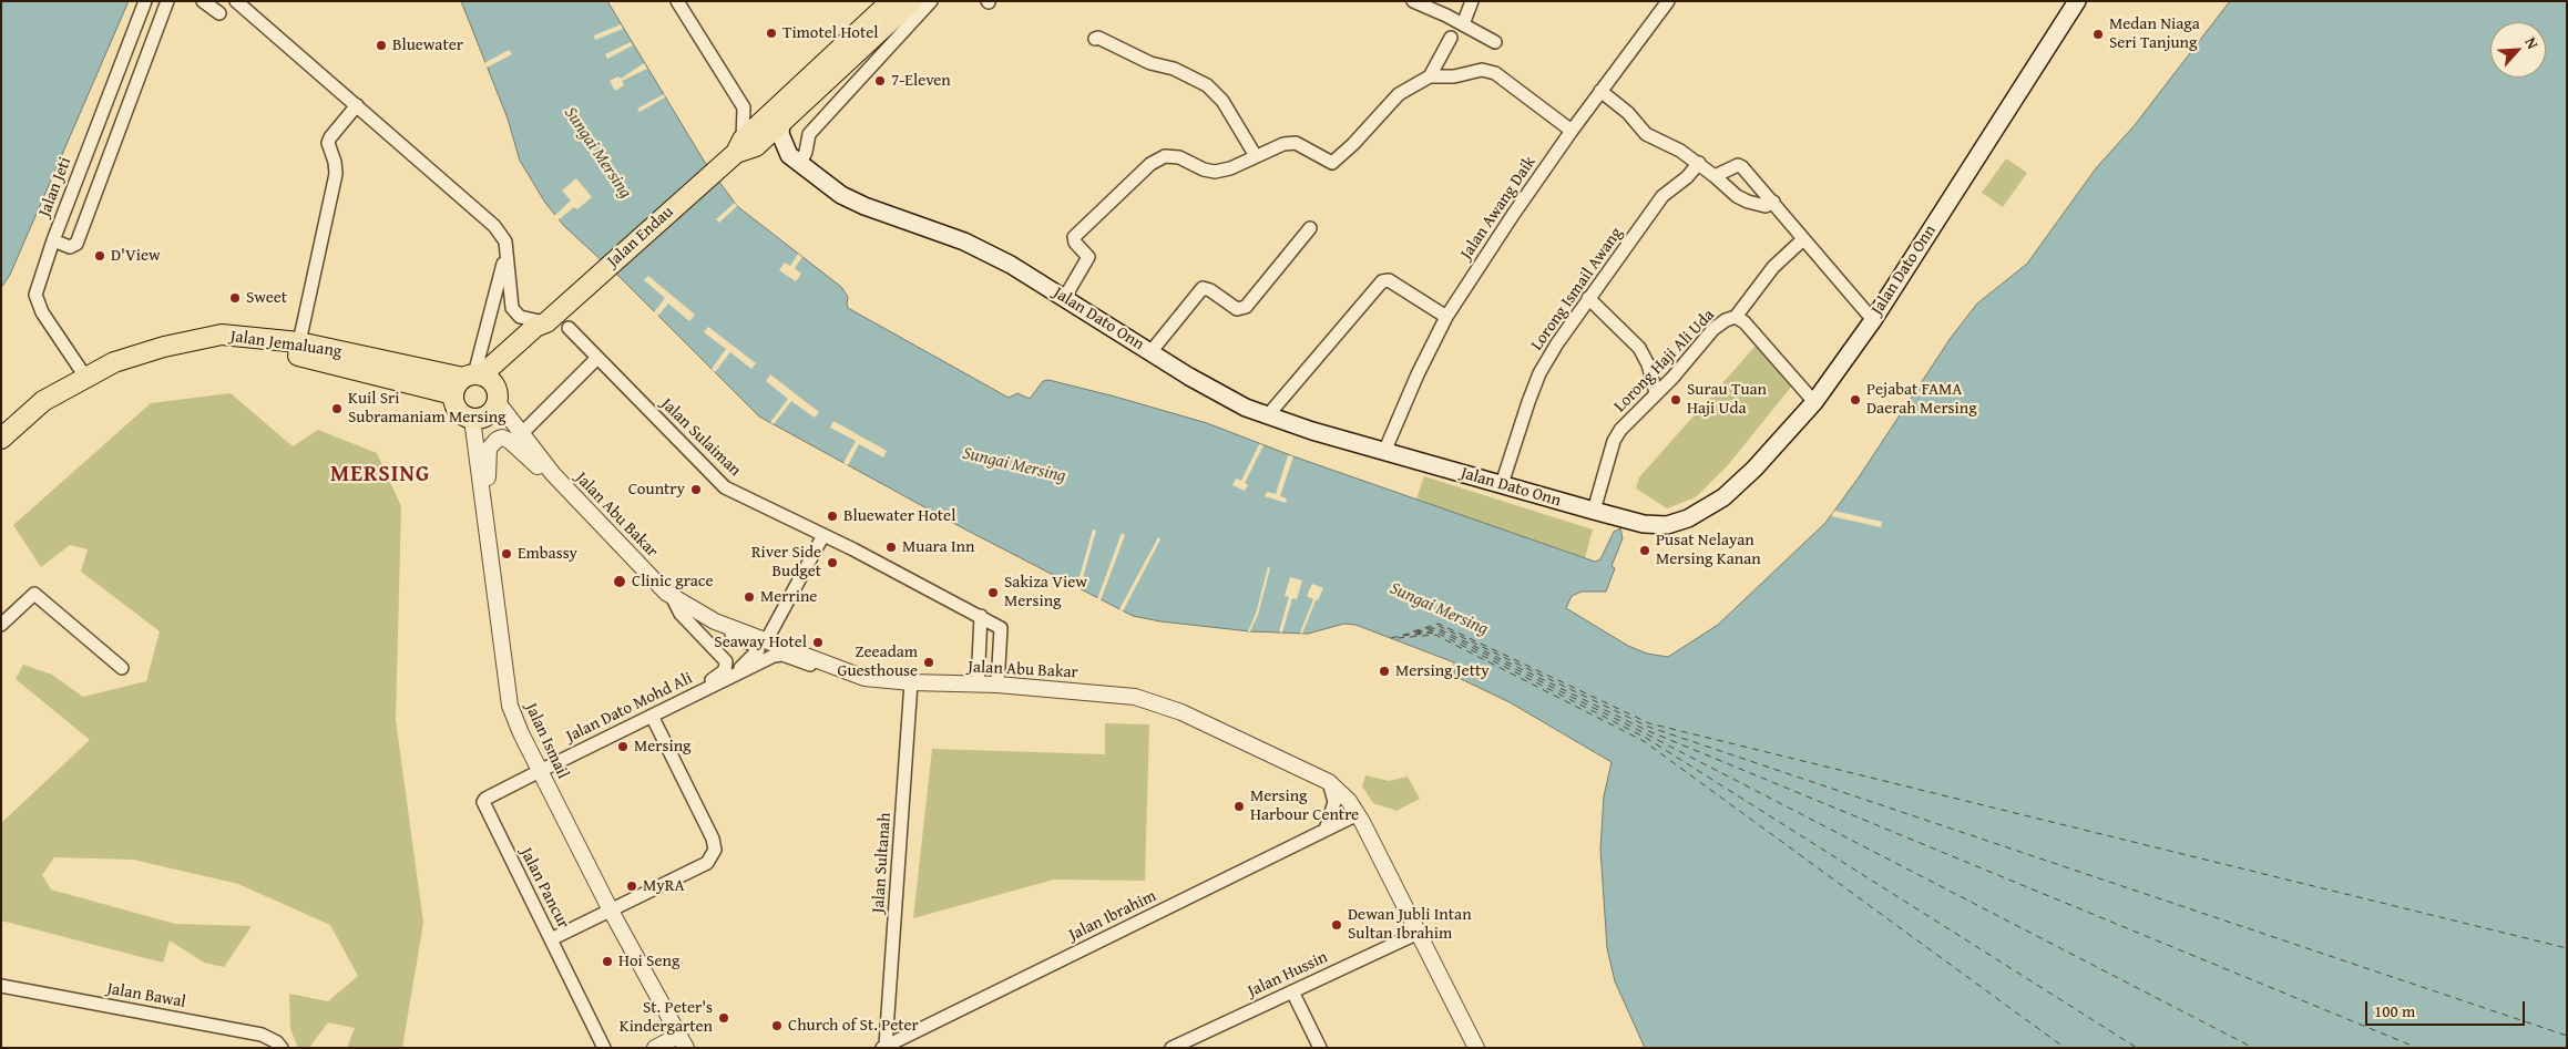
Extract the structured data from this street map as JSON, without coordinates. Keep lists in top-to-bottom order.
{
  "streets": {
    "highway": ["Jalan Endau", "Jalan Jemaluang"],
    "main road": ["Jalan Dato Onn"],
    "street": [
      "Jalan Jeti",
      "Jalan Awang Daik",
      "Lorong Ismail Awang",
      "Lorong Haji Ali Uda",
      "Jalan Sulaiman",
      "Jalan Abu Bakar",
      "Jalan Dato Mohd Ali",
      "Jalan Ismail",
      "Jalan Sultanah",
      "Jalan Pancur",
      "Jalan Ibrahim",
      "Jalan Hussin",
      "Jalan Bawal"
    ]
  },
  "crossings": [
    ["Jalan Jeti", "Jalan Jemaluang"],
    ["Jalan Awang Daik", "Jalan Dato Onn"],
    ["Jalan Endau", "Jalan Jemaluang"],
    ["Jalan Endau", "Jalan Abu Bakar"],
    ["Jalan Endau", "Jalan Ismail"],
    ["Jalan Dato Onn", "Lorong Ismail Awang"],
    ["Jalan Dato Onn", "Lorong Haji Ali Uda"],
    ["Jalan Jemaluang", "Jalan Abu Bakar"],
    ["Jalan Jemaluang", "Jalan Ismail"],
    ["Jalan Sulaiman", "Jalan Abu Bakar"],
    ["Jalan Abu Bakar", "Jalan Dato Mohd Ali"],
    ["Jalan Abu Bakar", "Jalan Ismail"],
    ["Jalan Abu Bakar", "Jalan Sultanah"],
    ["Jalan Abu Bakar", "Jalan Ibrahim"],
    ["Jalan Abu Bakar", "Jalan Hussin"],
    ["Jalan Dato Mohd Ali", "Jalan Ismail"],
    ["Jalan Dato Mohd Ali", "Jalan Pancur"],
    ["Jalan Ismail", "Jalan Pancur"],
    ["Jalan Sultanah", "Jalan Ibrahim"]
  ],
  "districts": ["MERSING"],
  "water": ["Sungai Mersing"],
  "places": [
    "Timotel Hotel",
    "Medan Niaga Seri Tanjung",
    "Bluewater",
    "7-Eleven",
    "D'View",
    "Sweet",
    "Surau Tuan Haji Uda",
    "Pejabat FAMA Daerah Mersing",
    "Kuil Sri Subramaniam Mersing",
    "Country",
    "Bluewater Hotel",
    "Muara Inn",
    "Pusat Nelayan Mersing Kanan",
    "Embassy",
    "River Side Budget",
    "Clinic grace",
    "Sakiza View Mersing",
    "Merrine",
    "Seaway Hotel",
    "Zeeadam Guesthouse",
    "Mersing Jetty",
    "Mersing",
    "Mersing Harbour Centre",
    "MyRA",
    "Dewan Jubli Intan Sultan Ibrahim",
    "Hoi Seng",
    "St. Peter's Kindergarten",
    "Church of St. Peter"
  ],
  "scale_bar": "100 m",
  "north": "top right"
}
